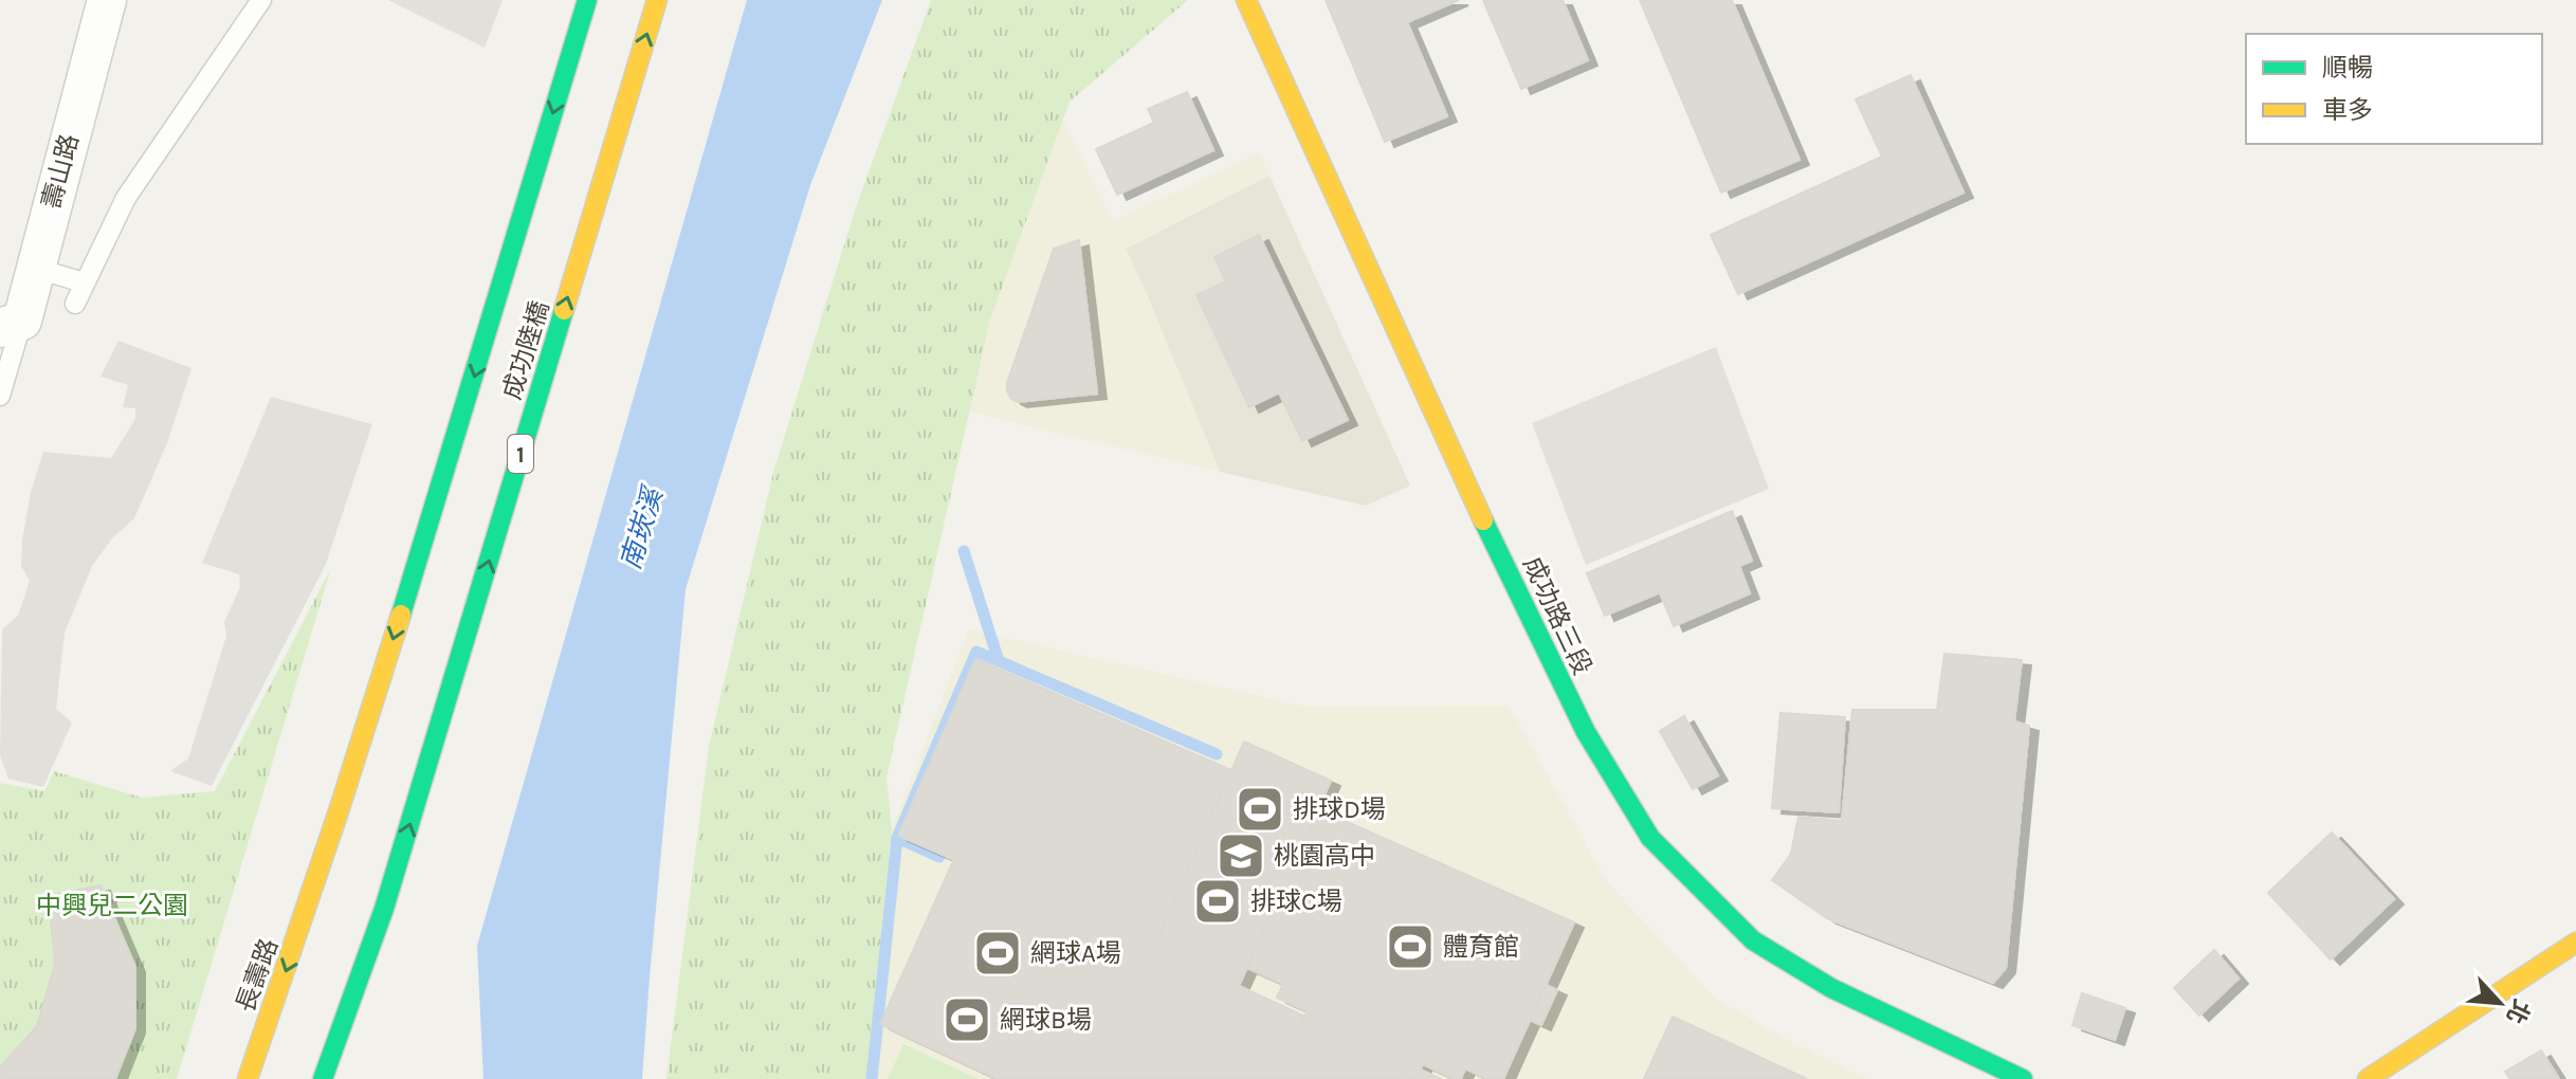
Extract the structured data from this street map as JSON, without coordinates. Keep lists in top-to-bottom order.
{
  "streets": {
    "main road": [
      "成功陸橋",
      "1",
      "成功路三段",
      "長壽路"
    ],
    "street": ["壽山路"]
  },
  "crossings": [
    ["成功陸橋", "長壽路"]
  ],
  "one_way": ["長壽路"],
  "water": ["南崁溪"],
  "parks": ["中興兒二公園"],
  "places": {
    "sports": [
      "排球D場",
      "排球C場",
      "體育館",
      "網球A場",
      "網球B場"
    ],
    "school or university": ["桃園高中"]
  },
  "legend": ["順暢", "車多"],
  "north": "bottom right"
}
